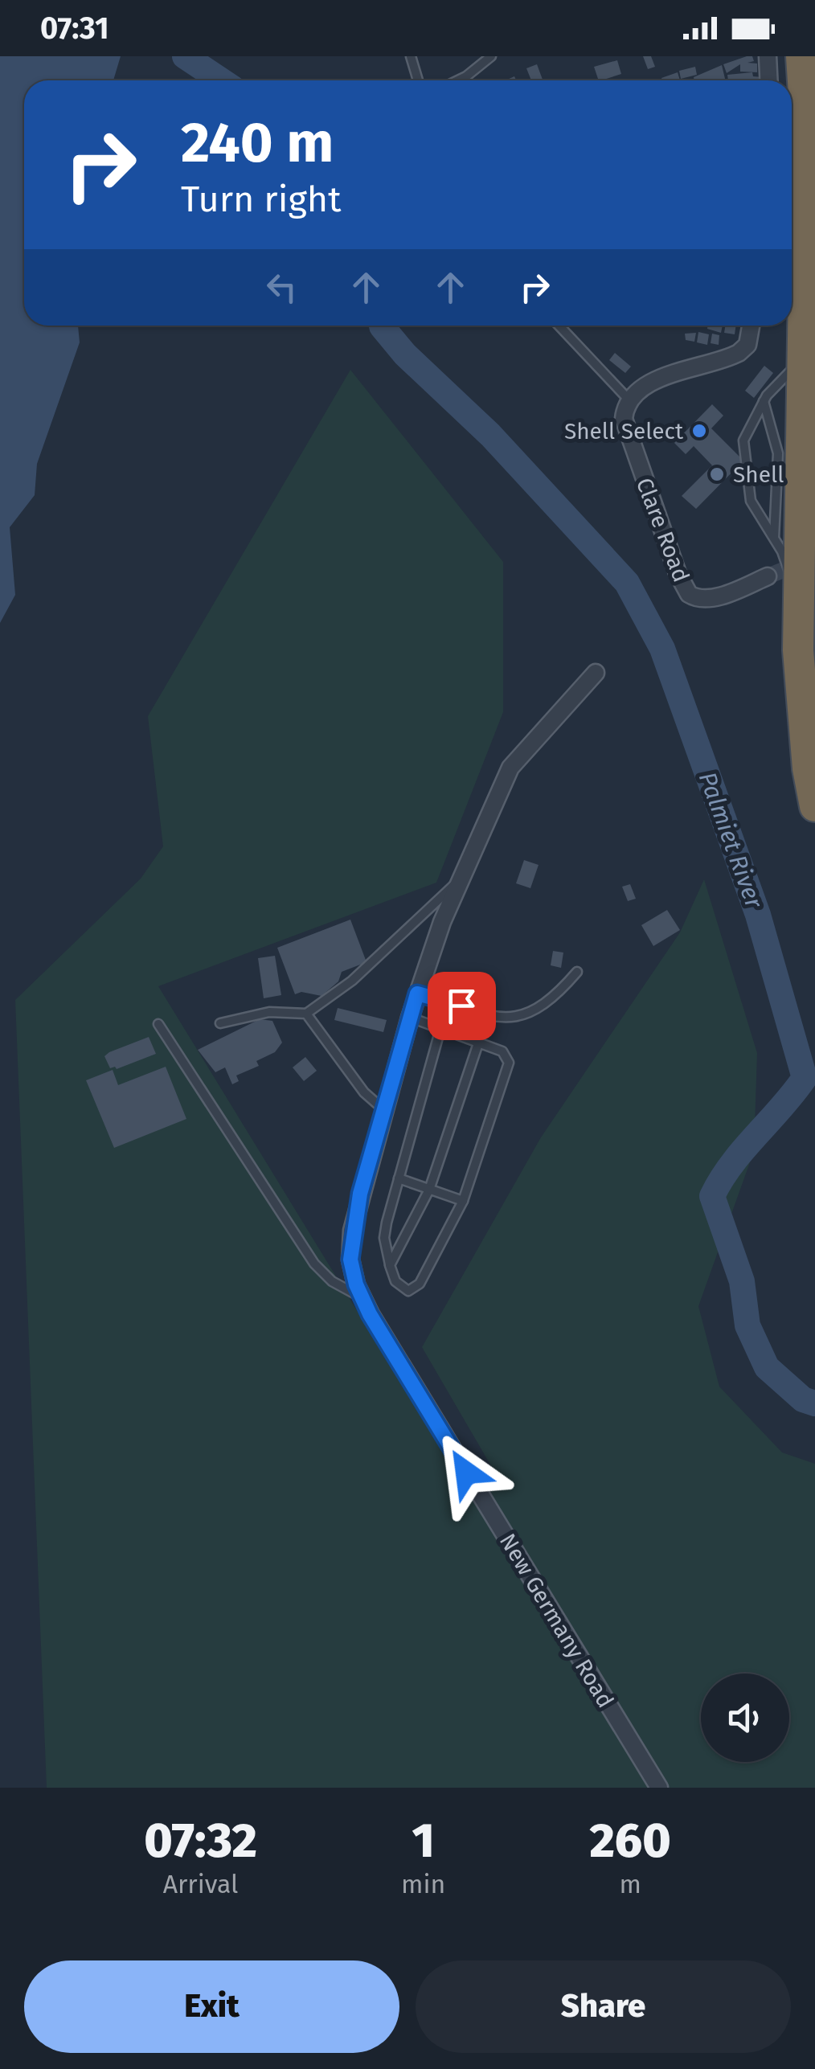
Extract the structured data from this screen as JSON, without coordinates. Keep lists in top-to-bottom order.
{
  "streets": {
    "street": ["Clare Road", "New Germany Road"]
  },
  "water": ["Palmiet River"],
  "places": ["Shell Select", "Shell"],
  "page": {
    "status": "07:31",
    "turn": ["240 m", "Turn right"],
    "eta": [
      "07:32",
      "Arrival",
      "1",
      "min",
      "260",
      "m"
    ],
    "buttons": ["Exit", "Share"]
  }
}
